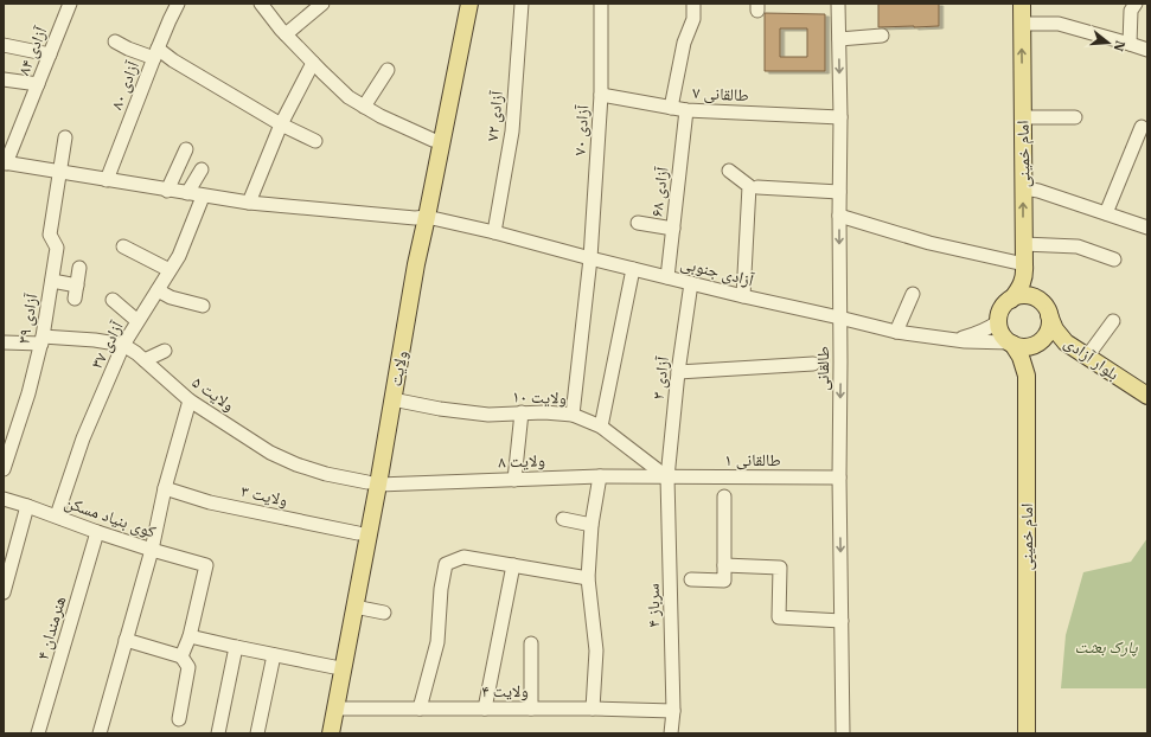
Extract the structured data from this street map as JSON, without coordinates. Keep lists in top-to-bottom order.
{
  "streets": {
    "main road": ["امام خمینی", "بلوار آزادی", "ولایت"],
    "street": [
      "آزادی ۸۴",
      "آزادی ۸۰",
      "طالقانی ۷",
      "آزادی ۷۲",
      "آزادی ۷۰",
      "آزادی ۶۸",
      "آزادی جنوبی",
      "آزادی ۳۹",
      "آزادی ۳۷",
      "طالقانی",
      "آزادی ۳",
      "ولایت ۵",
      "ولایت ۱۰",
      "طالقانی ۱",
      "ولایت ۸",
      "ولایت ۳",
      "کوی بنیاد مسکن",
      "سرباز ۴",
      "هنرمندان ۴",
      "ولایت ۴"
    ]
  },
  "crossings": [
    ["آزادی ۸۴", "آزادی جنوبی"],
    ["آزادی ۸۰", "آزادی جنوبی"],
    ["طالقانی ۷", "آزادی ۷۰"],
    ["طالقانی ۷", "آزادی ۶۸"],
    ["طالقانی ۷", "طالقانی"],
    ["آزادی ۷۲", "آزادی جنوبی"],
    ["آزادی ۷۰", "آزادی جنوبی"],
    ["آزادی ۷۰", "ولایت ۱۰"],
    ["امام خمینی", "آزادی جنوبی"],
    ["امام خمینی", "بلوار آزادی"],
    ["آزادی ۶۸", "آزادی جنوبی"],
    ["آزادی جنوبی", "آزادی ۳۹"],
    ["آزادی جنوبی", "آزادی ۳۷"],
    ["آزادی جنوبی", "بلوار آزادی"],
    ["آزادی جنوبی", "ولایت"],
    ["آزادی جنوبی", "طالقانی"],
    ["آزادی جنوبی", "آزادی ۳"],
    ["آزادی ۳۹", "ولایت ۵"],
    ["آزادی ۳۷", "ولایت ۵"],
    ["آزادی ۳۷", "کوی بنیاد مسکن"],
    ["ولایت", "ولایت ۵"],
    ["ولایت", "ولایت ۱۰"],
    ["ولایت", "ولایت ۸"],
    ["ولایت", "ولایت ۳"],
    ["ولایت", "ولایت ۴"],
    ["طالقانی", "طالقانی ۱"],
    ["آزادی ۳", "ولایت ۱۰"],
    ["آزادی ۳", "طالقانی ۱"],
    ["آزادی ۳", "ولایت ۸"],
    ["آزادی ۳", "سرباز ۴"],
    ["ولایت ۵", "ولایت ۸"],
    ["ولایت ۱۰", "طالقانی ۱"],
    ["ولایت ۱۰", "ولایت ۸"],
    ["ولایت ۱۰", "سرباز ۴"],
    ["طالقانی ۱", "ولایت ۸"],
    ["طالقانی ۱", "سرباز ۴"],
    ["ولایت ۸", "سرباز ۴"],
    ["کوی بنیاد مسکن", "هنرمندان ۴"],
    ["سرباز ۴", "ولایت ۴"]
  ],
  "parks": ["پارک بعثت"],
  "north": "right"
}
